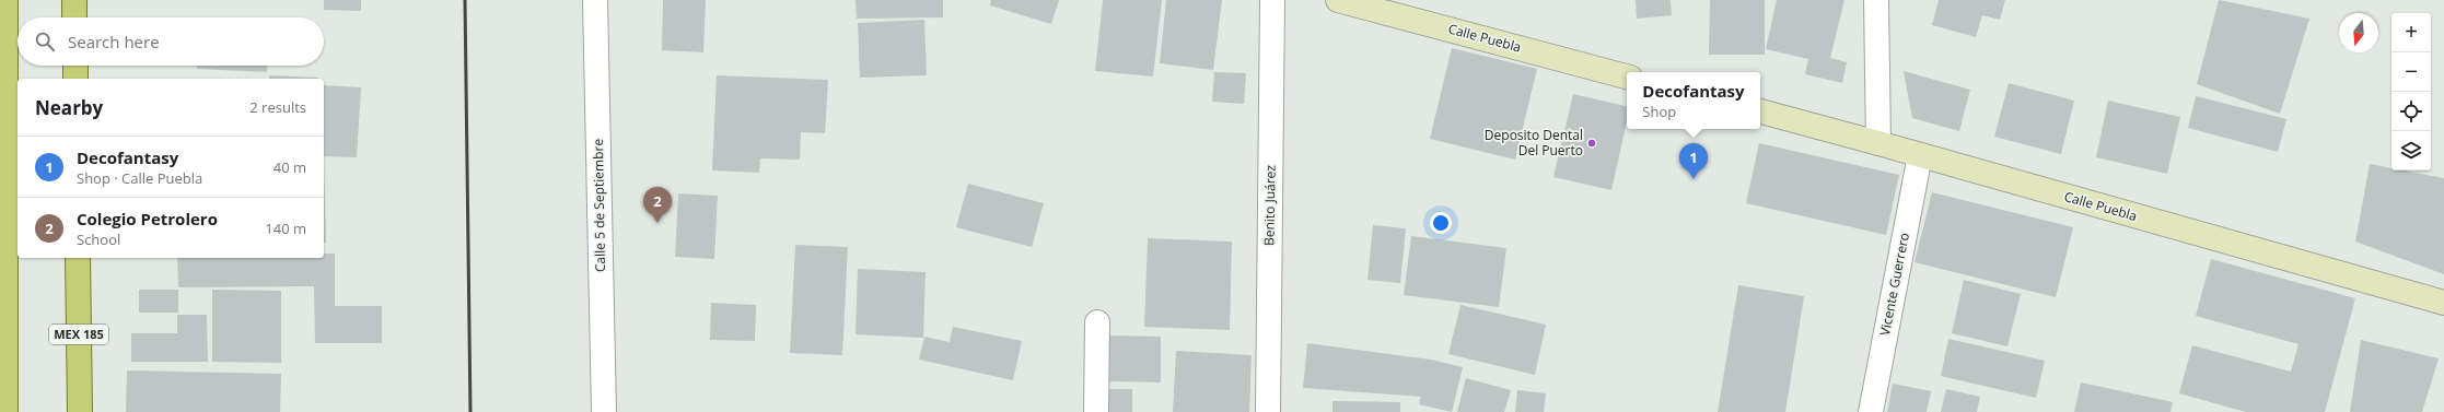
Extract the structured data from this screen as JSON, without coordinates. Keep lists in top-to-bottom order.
{
  "streets": {
    "main road": ["MEX 185"],
    "street": [
      "Calle Puebla",
      "Calle 5 de Septiembre",
      "Benito Juárez",
      "Vicente Guerrero"
    ]
  },
  "crossings": [
    ["Calle Puebla", "Vicente Guerrero"]
  ],
  "places": ["Deposito Dental Del Puerto"],
  "north": "bottom",
  "page": {
    "map_buttons": ["+", "−"],
    "search": "Search here",
    "popup": ["Decofantasy", "Shop"],
    "heading": ["Nearby", "2 results"],
    "list": [
      {
        "mark": "1",
        "name": "Decofantasy",
        "note": "Shop · Calle Puebla",
        "value": "40 m"
      },
      {
        "mark": "2",
        "name": "Colegio Petrolero",
        "note": "School",
        "value": "140 m"
      }
    ],
    "pins": ["1", "2"]
  }
}
